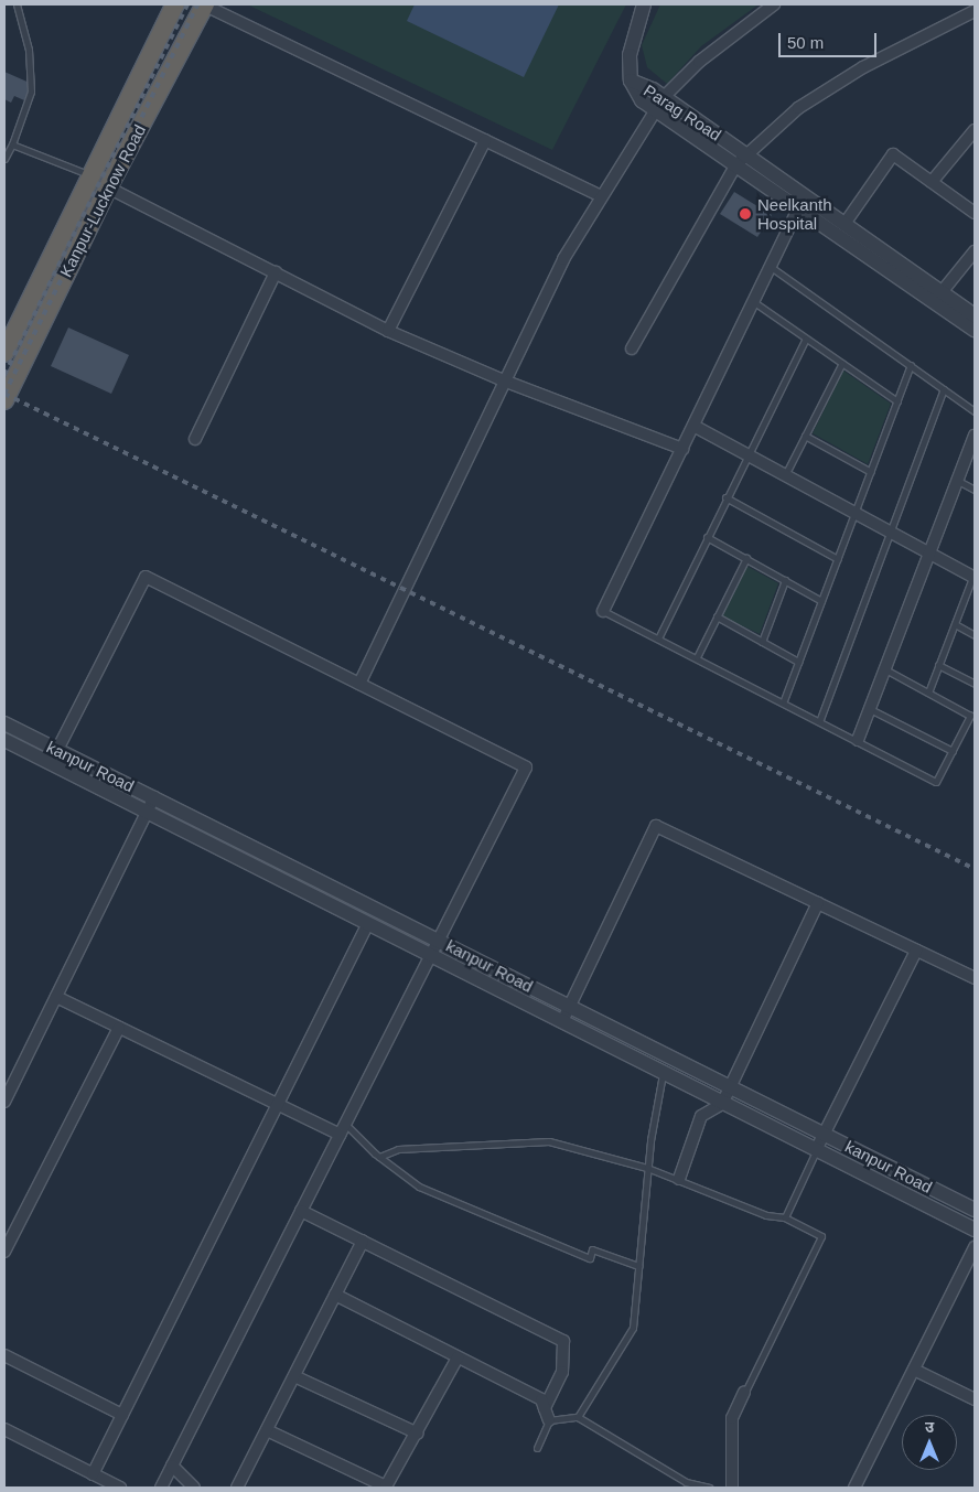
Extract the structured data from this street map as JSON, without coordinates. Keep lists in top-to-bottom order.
{
  "streets": {
    "highway": ["Kanpur-Lucknow Road"],
    "street": ["Parag Road", "kanpur Road"]
  },
  "places": ["Neelkanth Hospital"],
  "scale_bar": "50 m",
  "north": "top"
}
